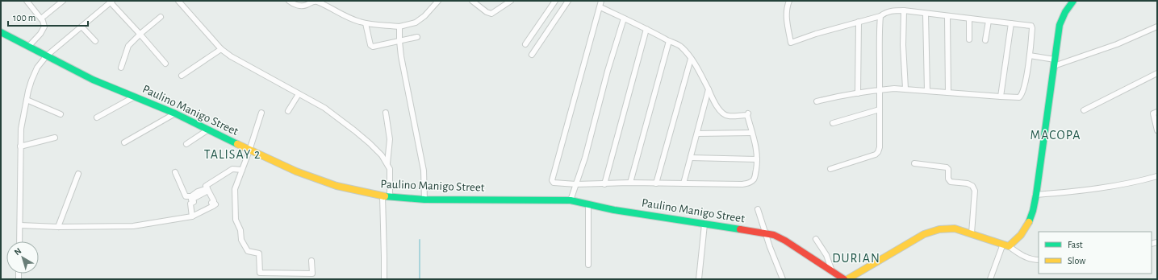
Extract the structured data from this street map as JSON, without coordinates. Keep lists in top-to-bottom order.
{
  "streets": {
    "street": ["Paulino Manigo Street"]
  },
  "districts": ["MACOPA", "TALISAY 2", "DURIAN"],
  "legend": ["Fast", "Slow"],
  "scale_bar": "100 m",
  "north": "top left"
}
